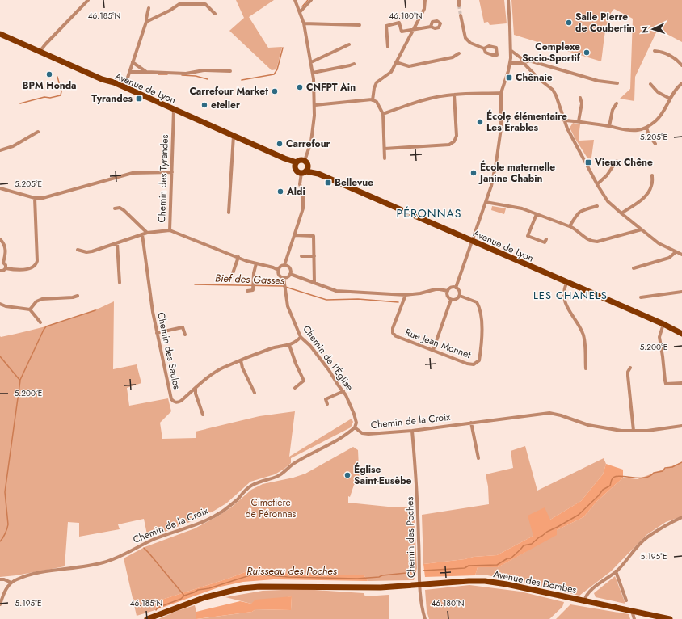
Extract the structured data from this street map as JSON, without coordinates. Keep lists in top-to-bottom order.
{
  "streets": {
    "main road": ["Avenue de Lyon", "Avenue des Dombes"],
    "street": [
      "Chemin des Tyrandes",
      "Rue Jean Monnet",
      "Chemin des Saules",
      "Chemin de l'Église",
      "Chemin de la Croix",
      "Chemin des Poches"
    ]
  },
  "crossings": [
    ["Avenue de Lyon", "Chemin des Tyrandes"],
    ["Chemin des Tyrandes", "Chemin de l'Église"],
    ["Chemin des Saules", "Chemin de l'Église"],
    ["Chemin de l'Église", "Chemin de la Croix"],
    ["Chemin de la Croix", "Chemin des Poches"],
    ["Chemin des Poches", "Avenue des Dombes"]
  ],
  "districts": ["PÉRONNAS", "LES CHANELS"],
  "water": ["Bief des Gasses", "Ruisseau des Poches"],
  "parks": ["Cimetière de Péronnas"],
  "places": {
    "other": [
      "Salle Pierre de Coubertin",
      "Complexe Socio-Sportif",
      "BPM Honda",
      "CNFPT Ain",
      "Carrefour Market",
      "etelier",
      "École élémentaire Les Érables",
      "Carrefour",
      "École maternelle Janine Chabin",
      "Aldi",
      "Église Saint-Eusèbe"
    ],
    "transit": [
      "Chênaie",
      "Tyrandes",
      "Vieux Chêne",
      "Bellevue"
    ]
  },
  "north": "left",
  "coordinates": [
    "46.185°N",
    "46.180°N",
    "5.205°E",
    "5.200°E",
    "5.195°E"
  ]
}
